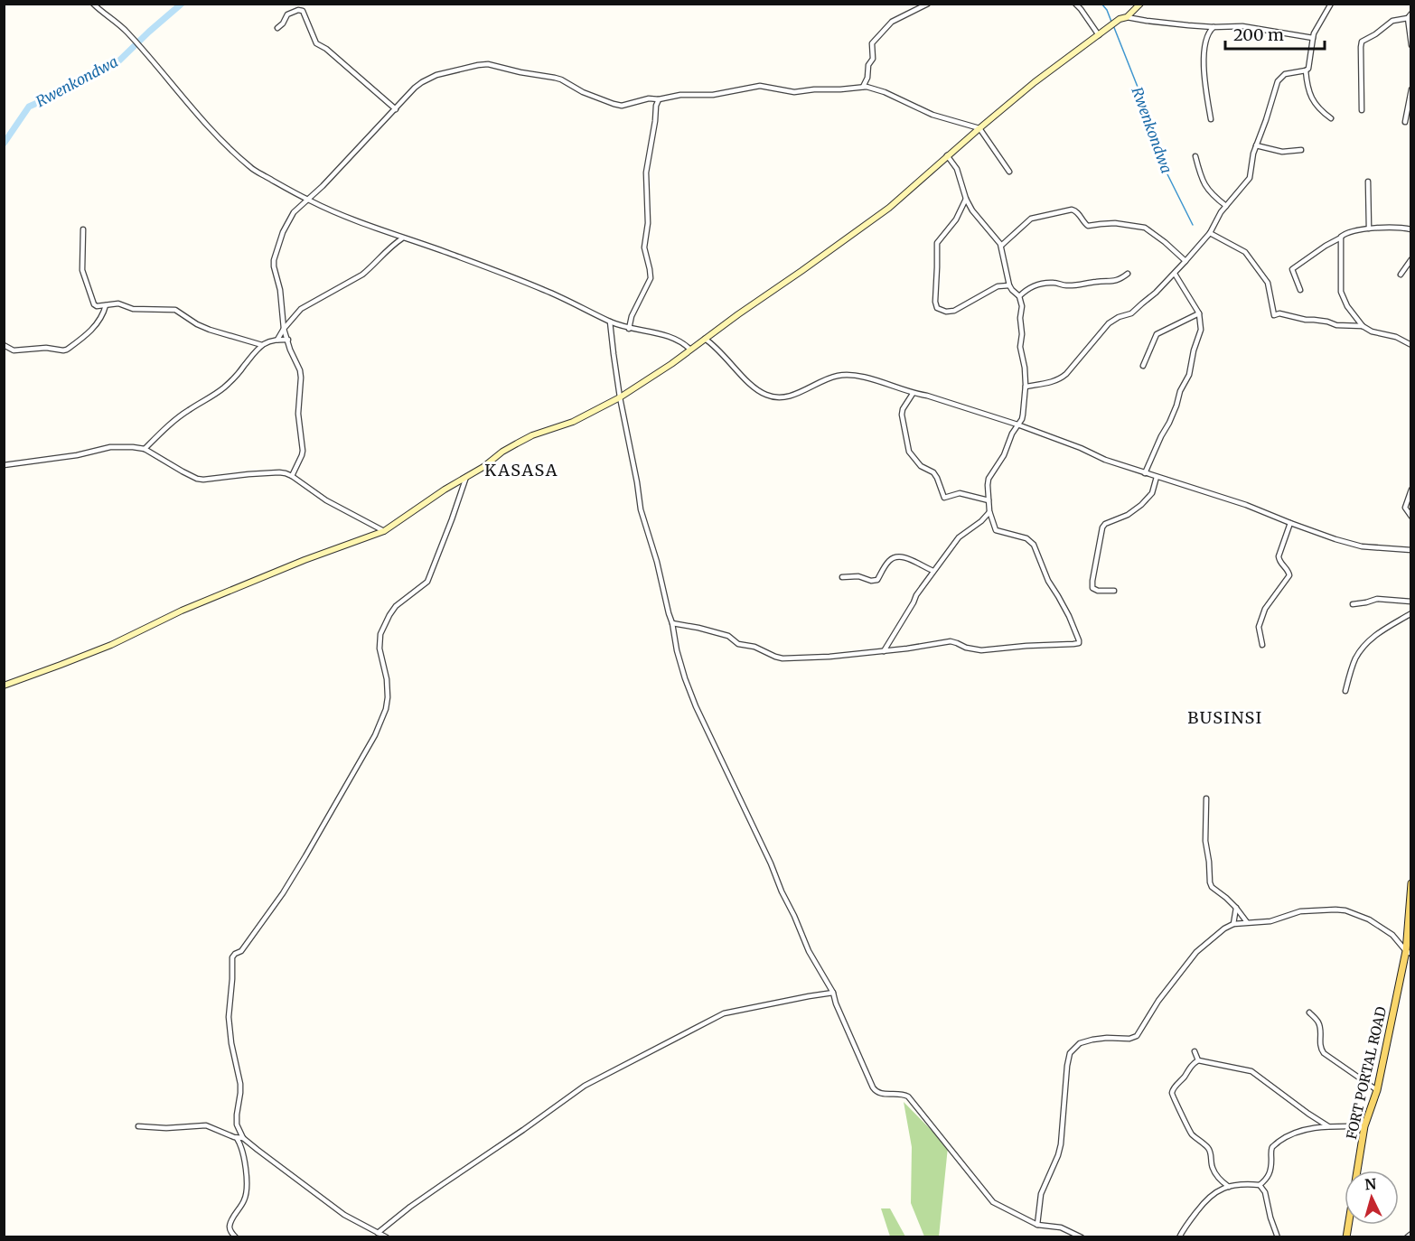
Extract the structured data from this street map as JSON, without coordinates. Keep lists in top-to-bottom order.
{
  "streets": {
    "main road": ["FORT PORTAL ROAD"]
  },
  "districts": ["KASASA", "BUSINSI"],
  "water": ["Rwenkondwa"],
  "scale_bar": "200 m",
  "north": "top"
}
